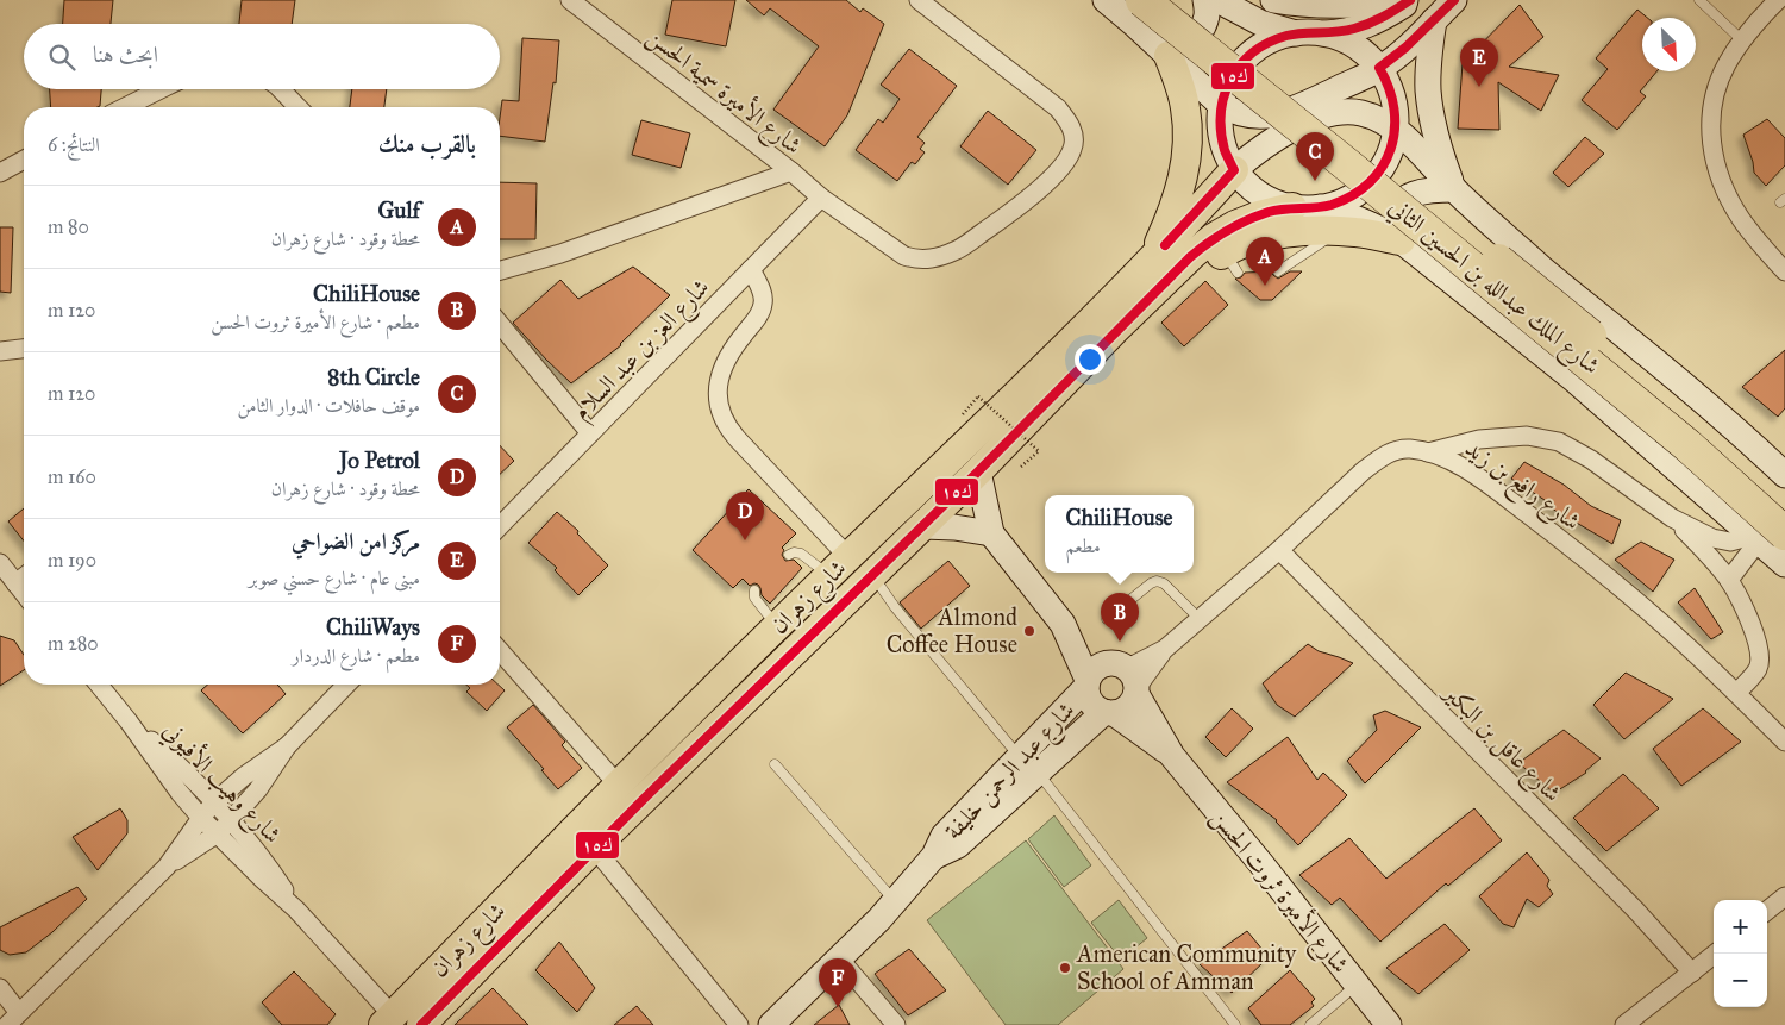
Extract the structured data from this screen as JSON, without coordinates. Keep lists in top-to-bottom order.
{
  "streets": {
    "highway": ["شارع الملك عبدالله بن الحسين الثاني"],
    "main road": ["شارع زهران", "شارع عبد الرحمن خليفة", "شارع الأميرة ثروت الحسن"],
    "street": [
      "شارع الأميرة سمية الحسن",
      "شارع العز بن عبد السلام",
      "شارع رافع بن زيد",
      "شارع عاقل بن البكير",
      "شارع وهيب الأفيوني"
    ]
  },
  "crossings": [
    ["شارع الأميرة سمية الحسن", "شارع العز بن عبد السلام"],
    ["شارع رافع بن زيد", "شارع عاقل بن البكير"],
    ["شارع رافع بن زيد", "شارع عبد الرحمن خليفة"],
    ["شارع رافع بن زيد", "شارع الأميرة ثروت الحسن"],
    ["شارع زهران", "شارع وهيب الأفيوني"],
    ["شارع زهران", "شارع الأميرة ثروت الحسن"],
    ["شارع عبد الرحمن خليفة", "شارع الأميرة ثروت الحسن"]
  ],
  "places": ["Almond Coffee House", "American Community School of Amman"],
  "lines": ["transit line ك١٥"],
  "north": "bottom right",
  "page": {
    "search": "ابحث هنا",
    "pins": [
      "E",
      "C",
      "A",
      "D",
      "B",
      "F"
    ],
    "heading": ["بالقرب منك", "النتائج: 6"],
    "list": [
      {
        "mark": "A",
        "name": "Gulf",
        "note": "محطة وقود · شارع زهران",
        "value": "80 m"
      },
      {
        "mark": "B",
        "name": "ChiliHouse",
        "note": "مطعم · شارع الأميرة ثروت الحسن",
        "value": "120 m"
      },
      {
        "mark": "C",
        "name": "8th Circle",
        "note": "موقف حافلات · الدوار الثامن",
        "value": "120 m"
      },
      {
        "mark": "D",
        "name": "Jo Petrol",
        "note": "محطة وقود · شارع زهران",
        "value": "160 m"
      },
      {
        "mark": "E",
        "name": "مركز امن الضواحي",
        "note": "مبنى عام · شارع حسني صوبر",
        "value": "190 m"
      },
      {
        "mark": "F",
        "name": "ChiliWays",
        "note": "مطعم · شارع الدردار",
        "value": "280 m"
      }
    ],
    "popup": ["ChiliHouse", "مطعم"],
    "map_buttons": ["+", "−"]
  }
}
